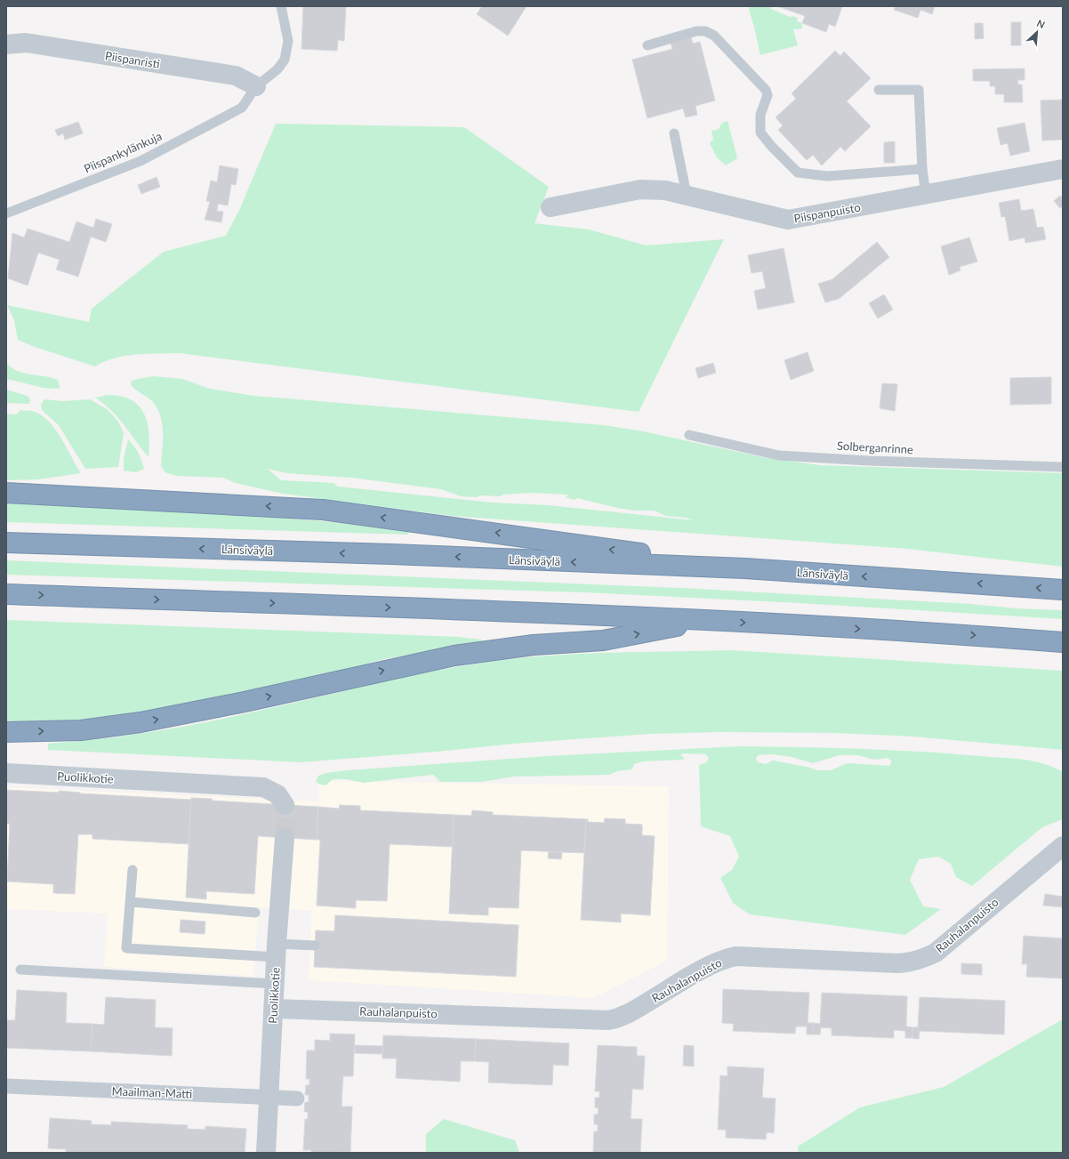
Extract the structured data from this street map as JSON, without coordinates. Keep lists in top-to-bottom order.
{
  "streets": {
    "highway": ["Länsiväylä"],
    "street": [
      "Piispanristi",
      "Piispanpuisto",
      "Puolikkotie",
      "Rauhalanpuisto",
      "Maailman-Matti"
    ],
    "lane": ["Piispankylänkuja", "Solberganrinne"]
  },
  "crossings": [
    ["Piispanristi", "Piispankylänkuja"],
    ["Puolikkotie", "Rauhalanpuisto"],
    ["Puolikkotie", "Maailman-Matti"]
  ],
  "north": "top right"
}
